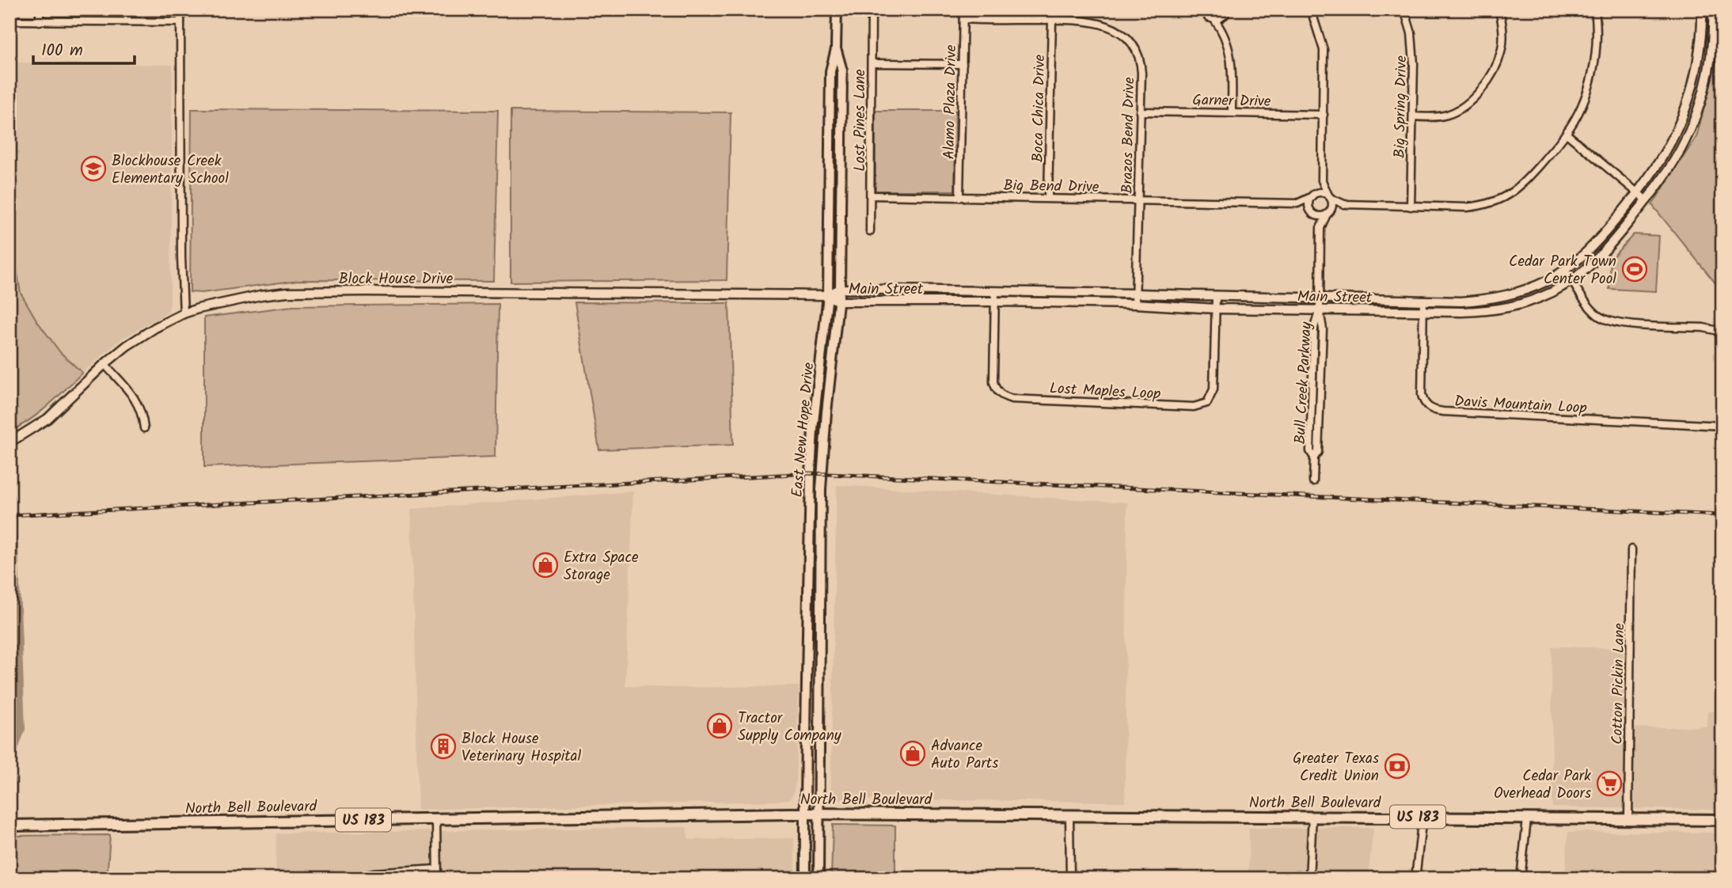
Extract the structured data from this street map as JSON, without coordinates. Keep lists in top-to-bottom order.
{
  "streets": {
    "main road": ["East New Hope Drive", "North Bell Boulevard", "US 183"],
    "street": [
      "Garner Drive",
      "Alamo Plaza Drive",
      "Big Spring Drive",
      "Boca Chica Drive",
      "Lost Pines Lane",
      "Brazos Bend Drive",
      "Big Bend Drive",
      "Block House Drive",
      "Main Street",
      "Bull Creek Parkway",
      "Lost Maples Loop",
      "Davis Mountain Loop",
      "Cotton Pickin Lane"
    ]
  },
  "crossings": [
    ["Garner Drive", "Brazos Bend Drive"],
    ["Alamo Plaza Drive", "Brazos Bend Drive"],
    ["Alamo Plaza Drive", "Big Bend Drive"],
    ["Boca Chica Drive", "Brazos Bend Drive"],
    ["Boca Chica Drive", "Big Bend Drive"],
    ["Lost Pines Lane", "Big Bend Drive"],
    ["Brazos Bend Drive", "Big Bend Drive"],
    ["Brazos Bend Drive", "Main Street"],
    ["Big Bend Drive", "Bull Creek Parkway"],
    ["Block House Drive", "Main Street"],
    ["Block House Drive", "East New Hope Drive"],
    ["Main Street", "Bull Creek Parkway"],
    ["Main Street", "Lost Maples Loop"],
    ["Main Street", "Davis Mountain Loop"],
    ["Main Street", "East New Hope Drive"],
    ["East New Hope Drive", "North Bell Boulevard"],
    ["Cotton Pickin Lane", "North Bell Boulevard"]
  ],
  "places": {
    "school or university": ["Blockhouse Creek Elementary School"],
    "sports": ["Cedar Park Town Center Pool"],
    "shop": ["Extra Space Storage", "Tractor Supply Company", "Advance Auto Parts"],
    "building": ["Block House Veterinary Hospital"],
    "bank": ["Greater Texas Credit Union"],
    "supermarket": ["Cedar Park Overhead Doors"]
  },
  "scale_bar": "100 m"
}
